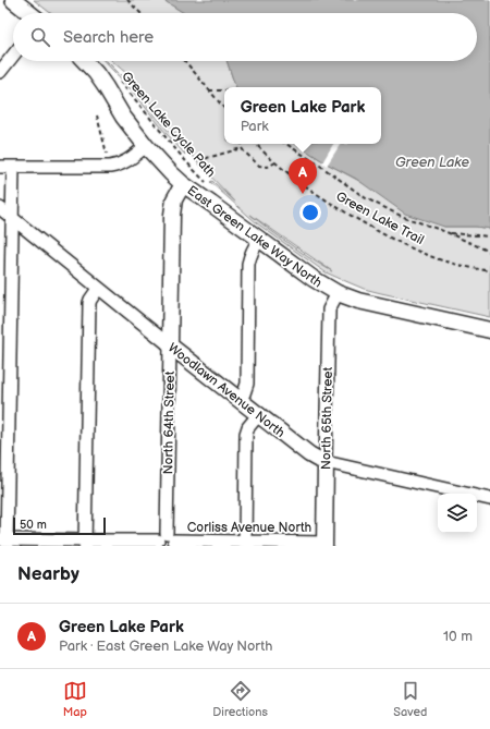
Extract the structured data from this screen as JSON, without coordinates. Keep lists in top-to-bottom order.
{
  "streets": {
    "main road": [
      "East Green Lake Way North",
      "Woodlawn Avenue North",
      "North 65th Street",
      "North 64th Street"
    ],
    "street": ["Corliss Avenue North"],
    "path": ["Green Lake Cycle Path", "Green Lake Trail"]
  },
  "crossings": [
    ["East Green Lake Way North", "North 65th Street"],
    ["East Green Lake Way North", "North 64th Street"],
    ["Woodlawn Avenue North", "North 65th Street"],
    ["Woodlawn Avenue North", "North 64th Street"],
    ["North 65th Street", "Corliss Avenue North"],
    ["North 64th Street", "Corliss Avenue North"]
  ],
  "water": ["Green Lake"],
  "scale_bar": "50 m",
  "page": {
    "search": "Search here",
    "popup": ["Green Lake Park", "Park"],
    "pins": "A",
    "scale": "50 m",
    "heading": "Nearby",
    "list": [
      {
        "mark": "A",
        "name": "Green Lake Park",
        "note": "Park · East Green Lake Way North",
        "value": "10 m"
      }
    ],
    "nav": ["Map", "Directions", "Saved"]
  }
}
